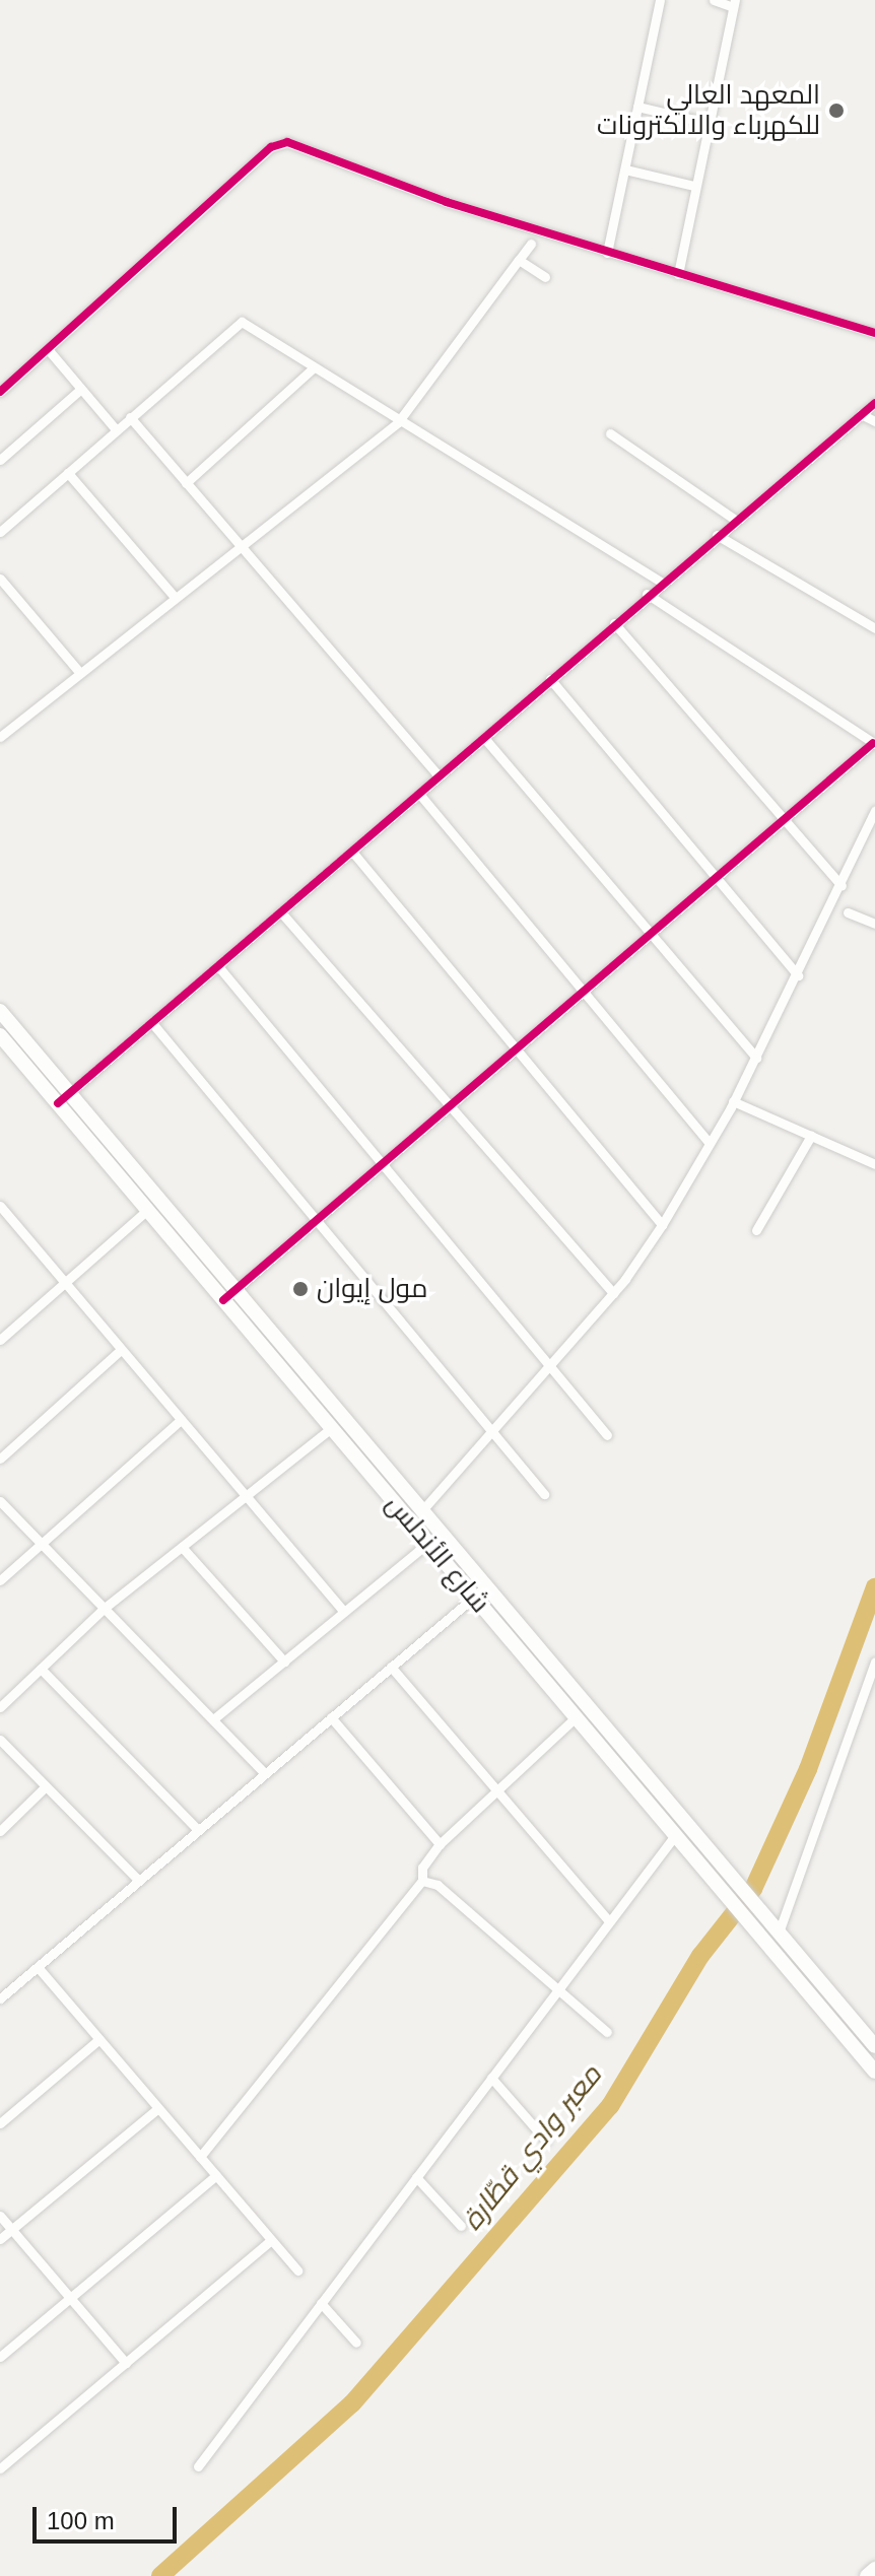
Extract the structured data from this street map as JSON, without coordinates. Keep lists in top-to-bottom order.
{
  "streets": {
    "main road": ["شارع الأندلس"]
  },
  "water": ["معبر وادي قطّارة"],
  "places": ["المعهد العالي للكهرباء والالكترونات", "مول إيوان"],
  "scale_bar": "100 m"
}
